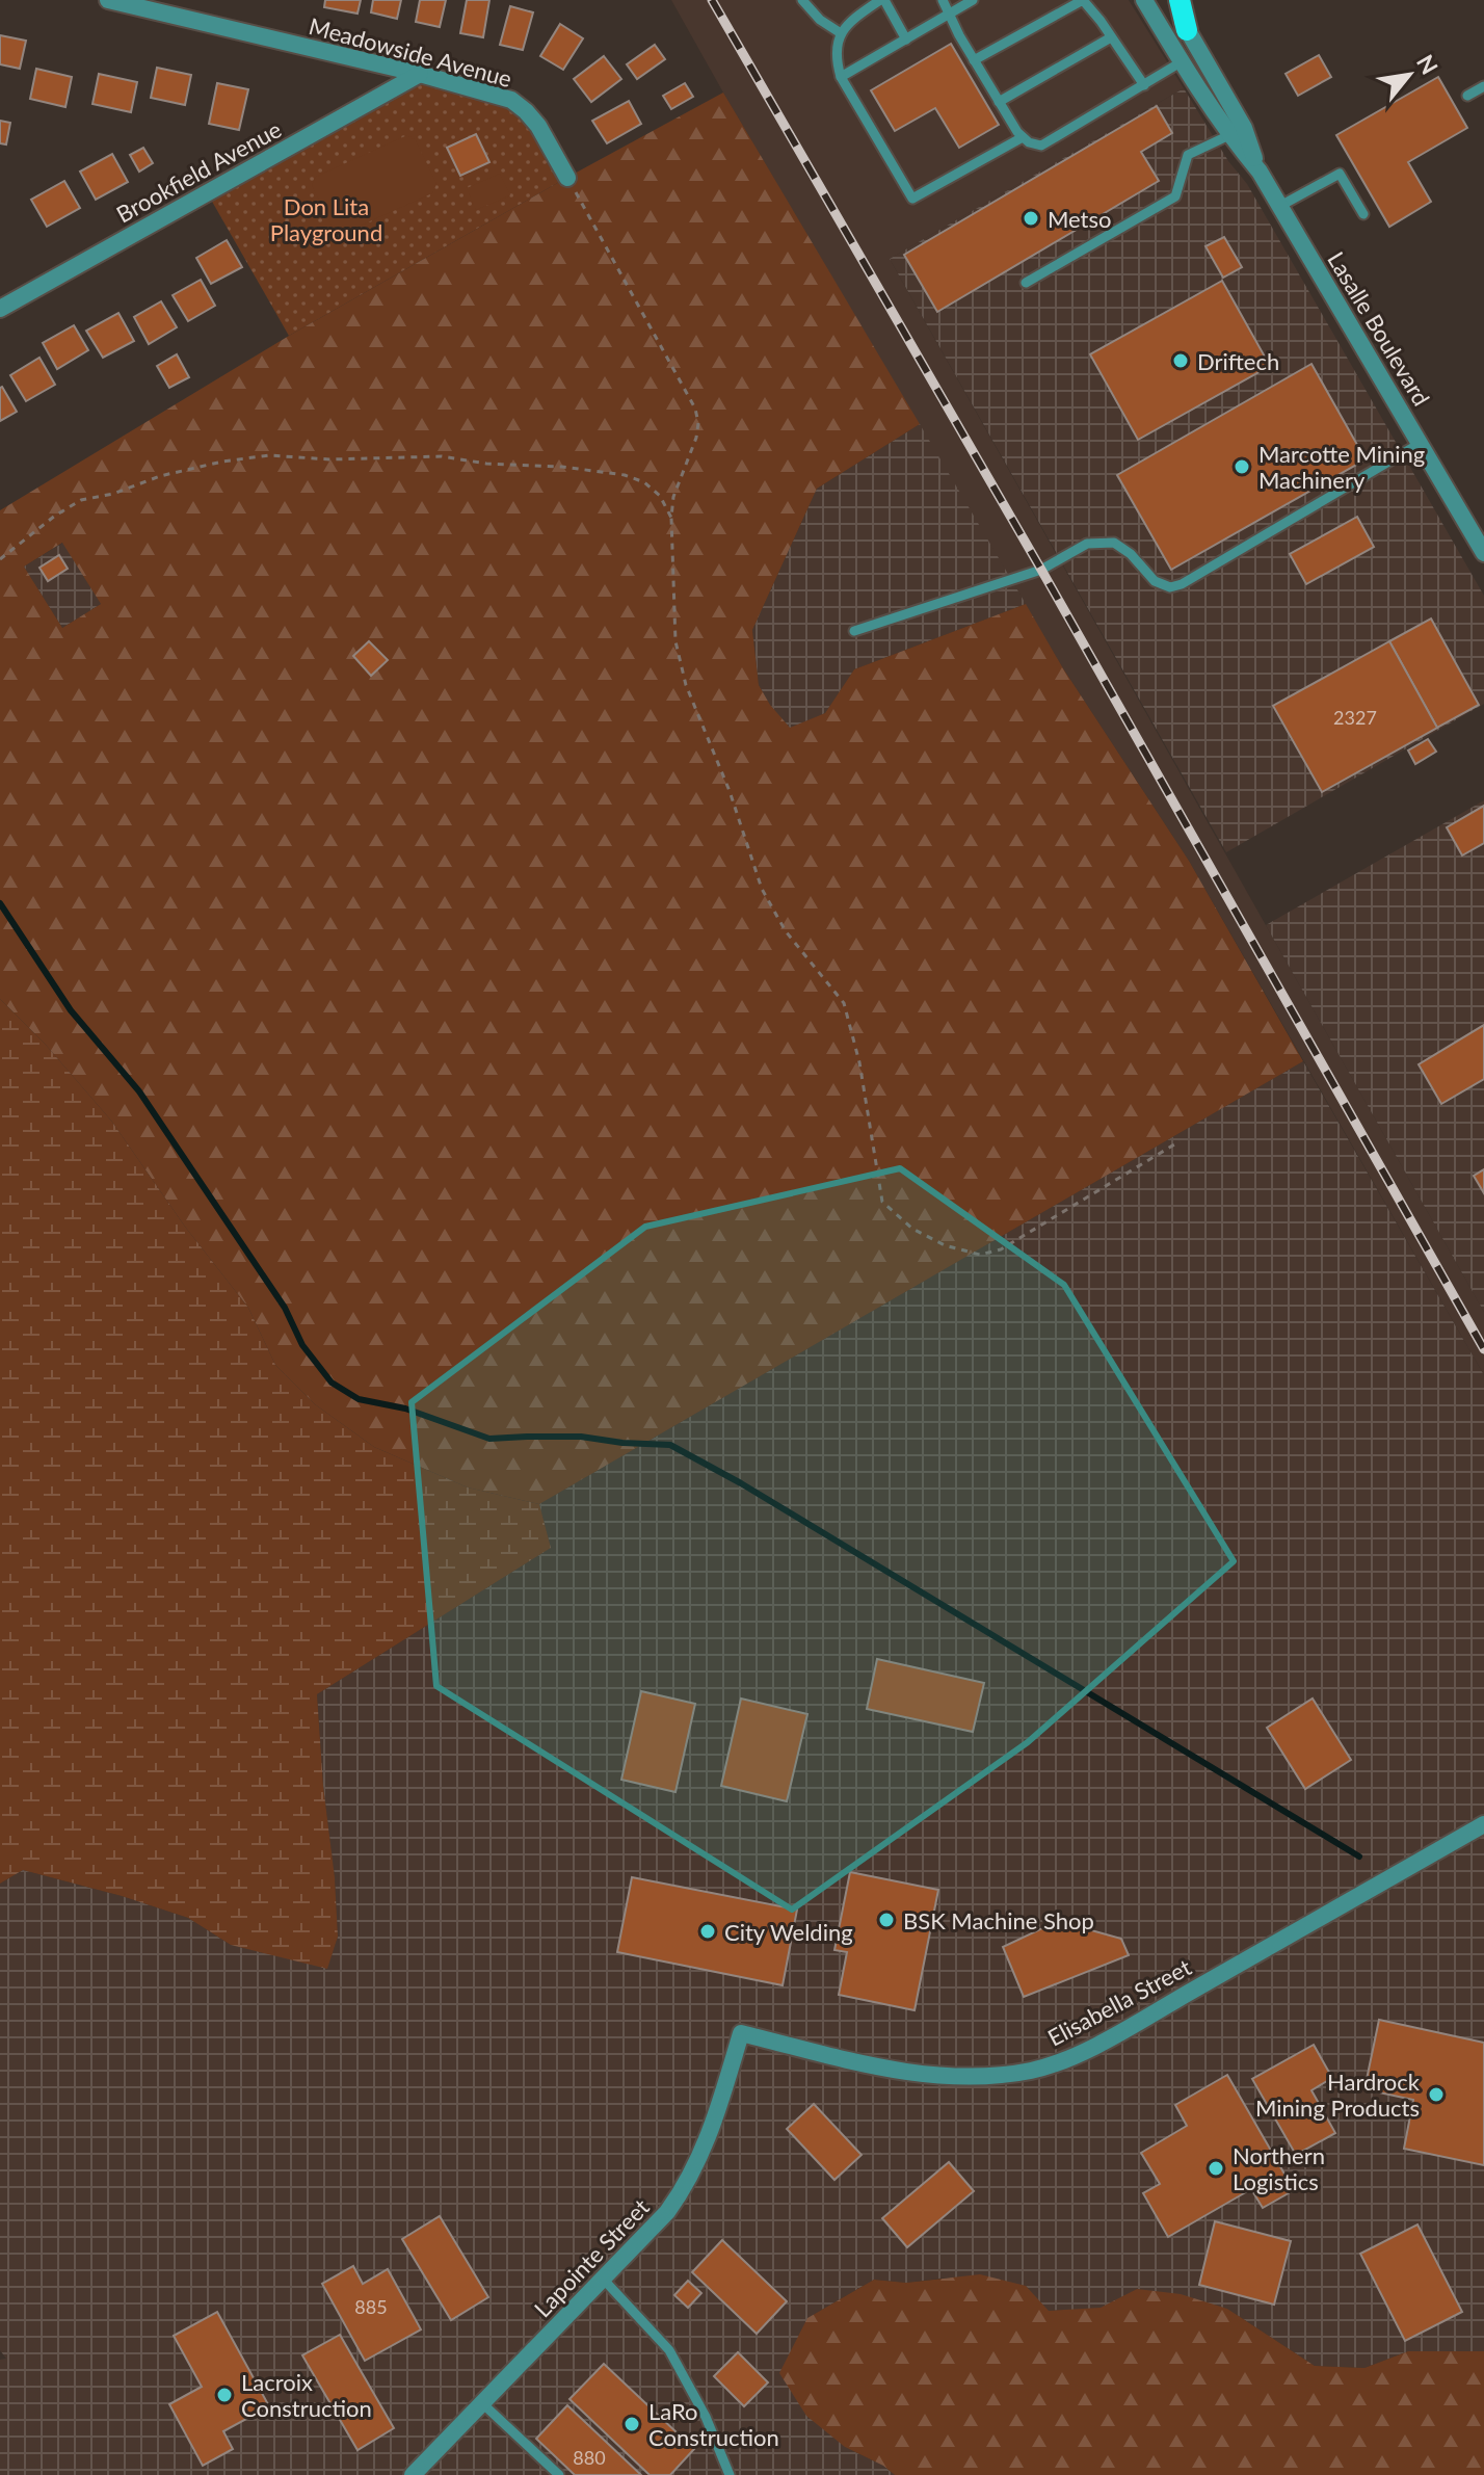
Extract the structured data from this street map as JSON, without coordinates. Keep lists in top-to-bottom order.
{
  "streets": {
    "street": [
      "Meadowside Avenue",
      "Brookfield Avenue",
      "Lasalle Boulevard",
      "Elisabella Street",
      "Lapointe Street"
    ]
  },
  "crossings": [
    ["Meadowside Avenue", "Brookfield Avenue"],
    ["Elisabella Street", "Lapointe Street"]
  ],
  "parks": ["Don Lita Playground"],
  "places": [
    "Metso",
    "Driftech",
    "Marcotte Mining Machinery",
    "BSK Machine Shop",
    "City Welding",
    "Hardrock Mining Products",
    "Northern Logistics",
    "Lacroix Construction",
    "LaRo Construction"
  ],
  "house_numbers": ["2327", "885", "880"],
  "north": "top right"
}
